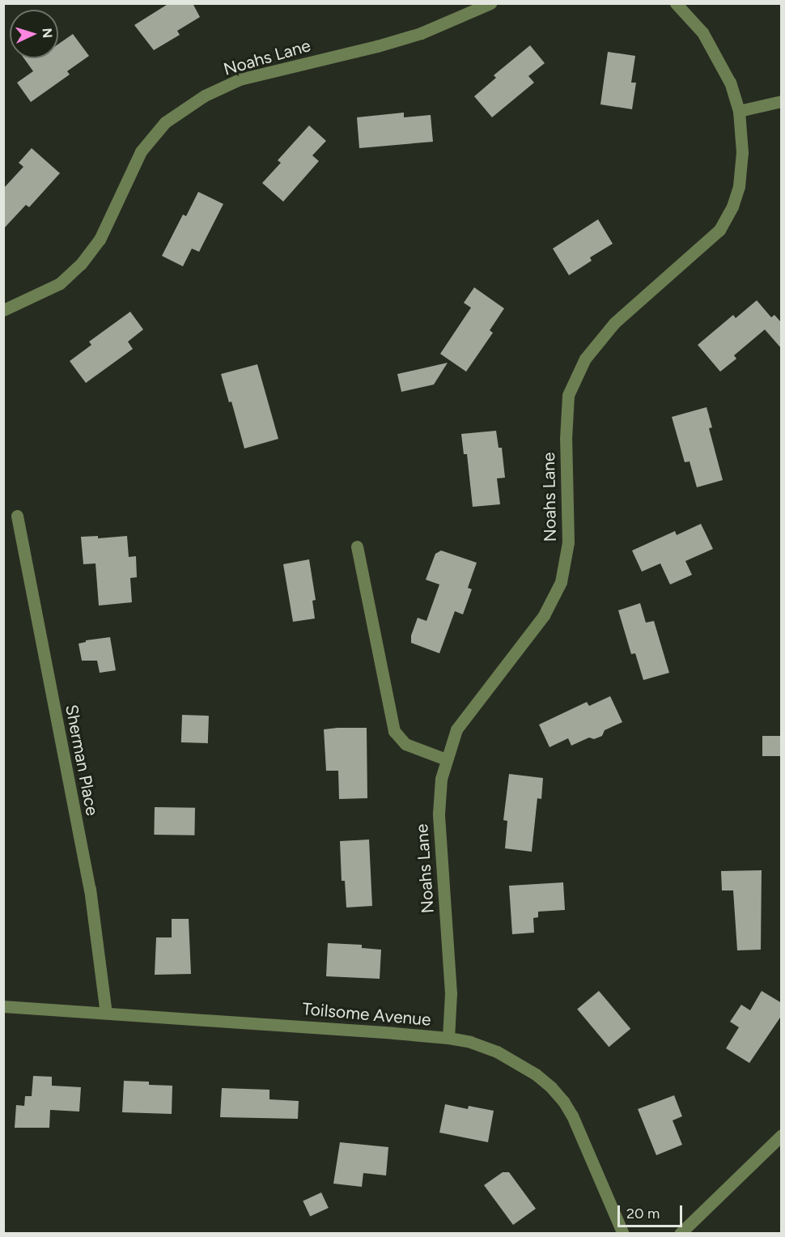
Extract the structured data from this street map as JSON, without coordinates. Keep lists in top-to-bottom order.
{
  "streets": {
    "street": ["Noahs Lane", "Sherman Place", "Toilsome Avenue"]
  },
  "crossings": [
    ["Noahs Lane", "Toilsome Avenue"],
    ["Sherman Place", "Toilsome Avenue"]
  ],
  "scale_bar": "20 m",
  "north": "right"
}
